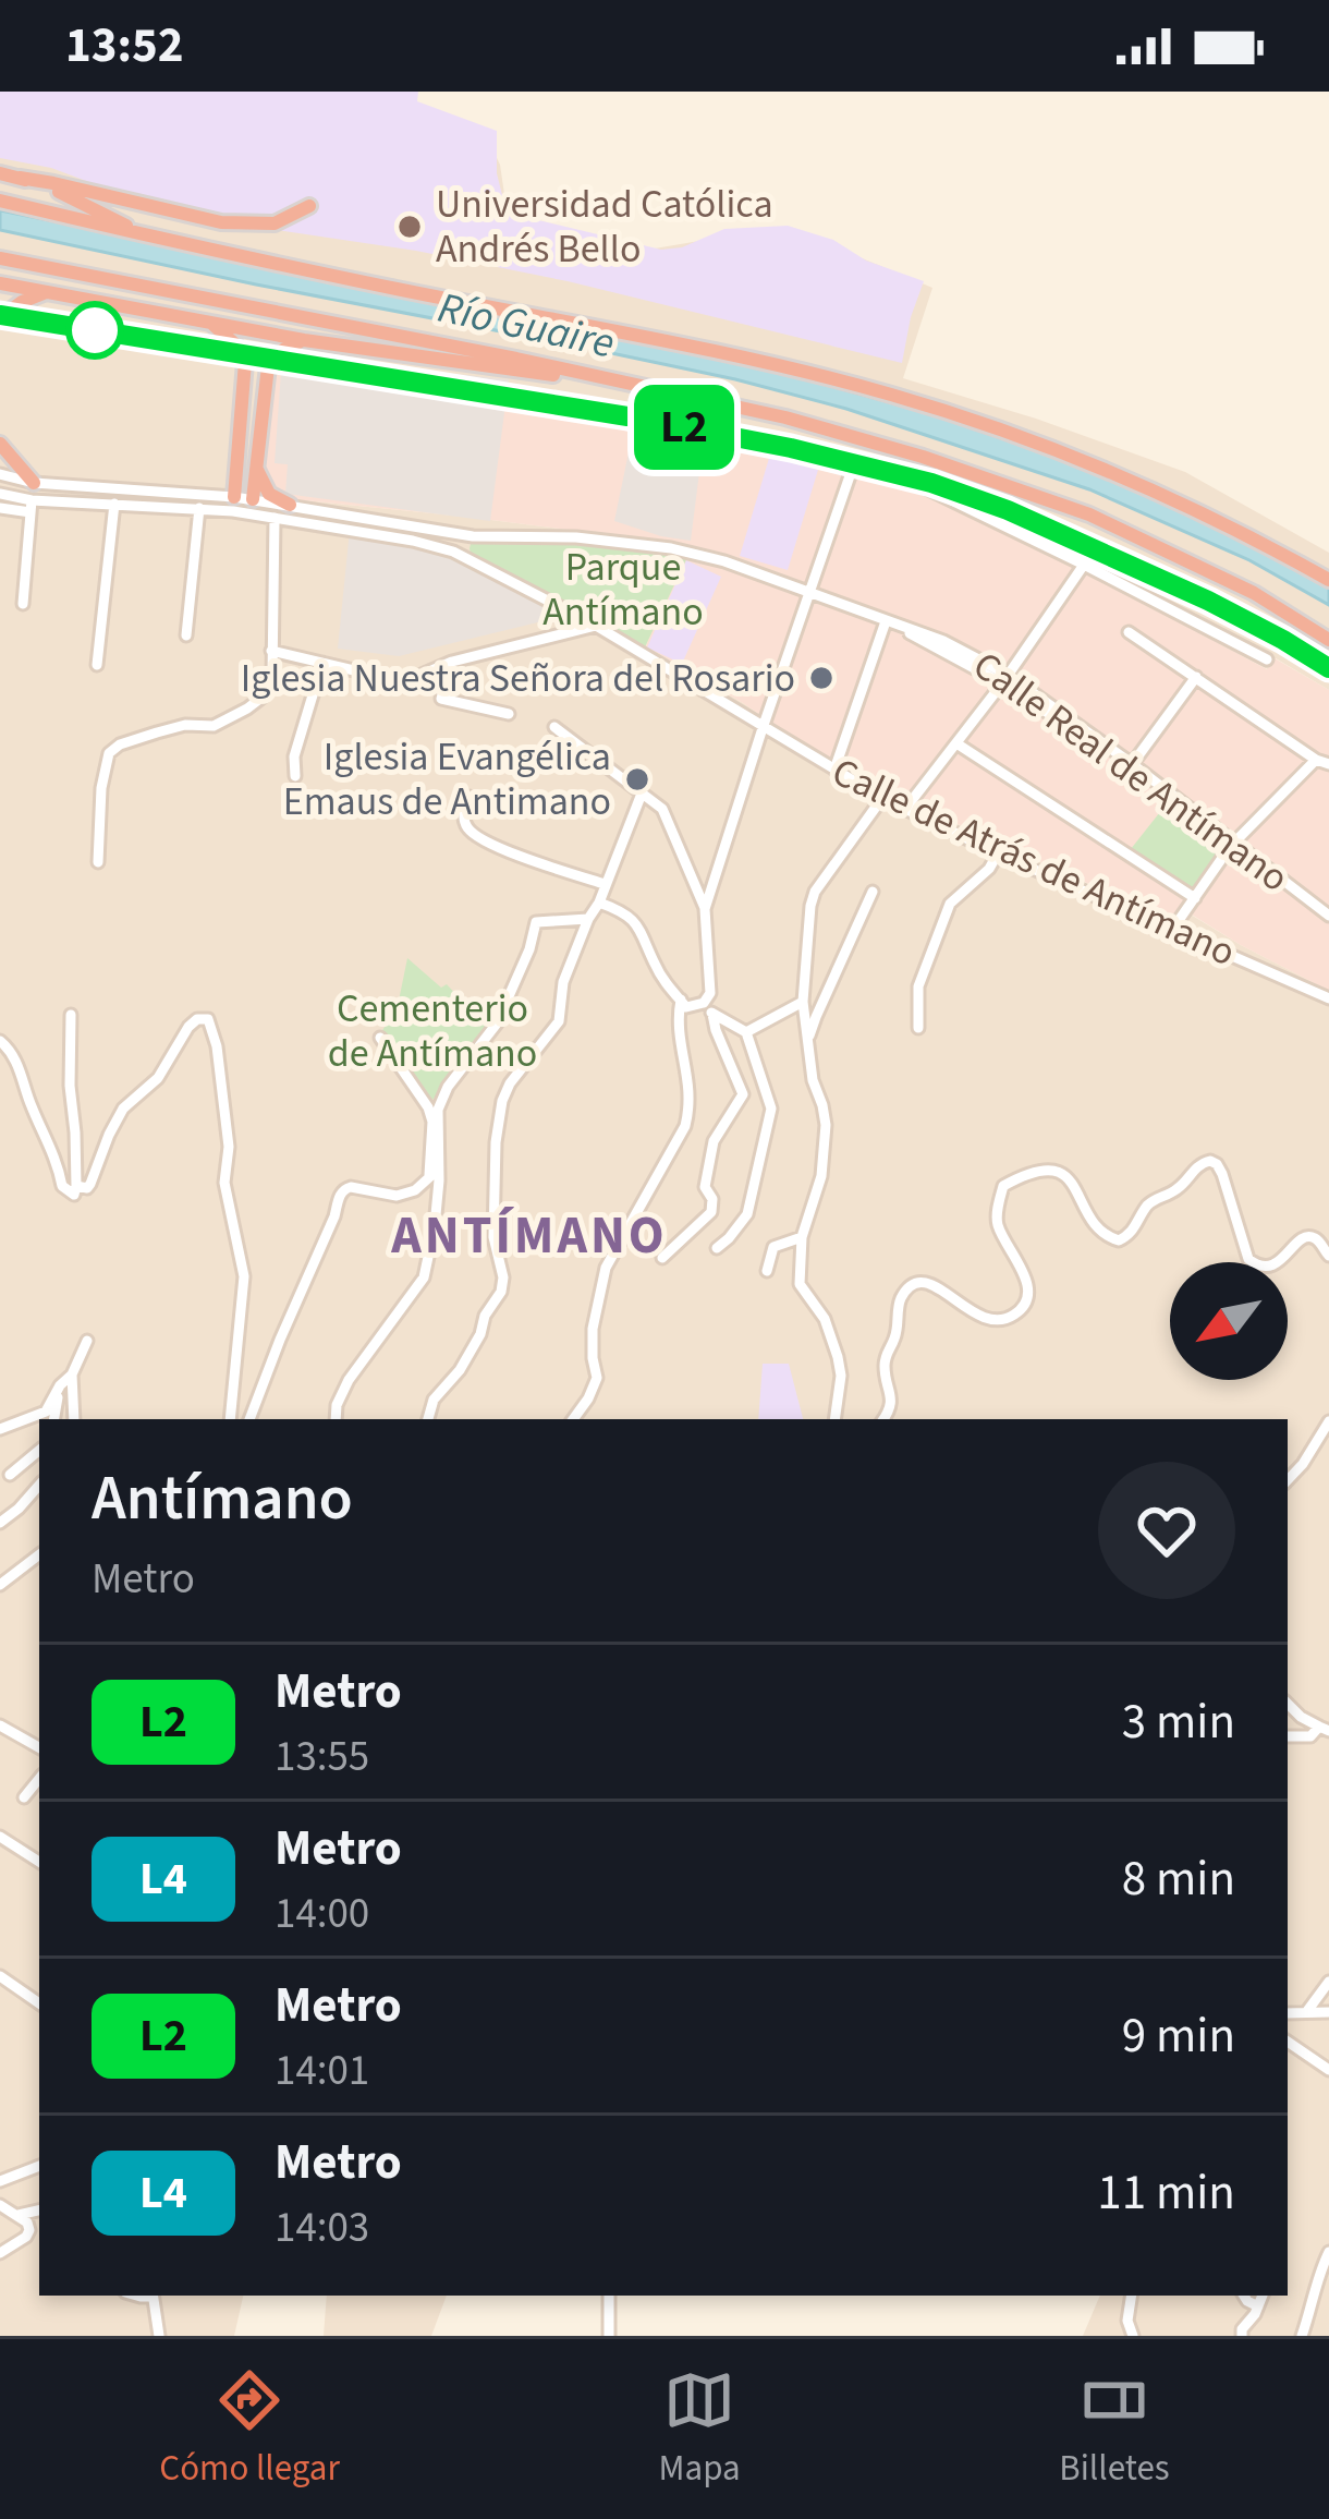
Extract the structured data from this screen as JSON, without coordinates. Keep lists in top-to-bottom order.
{
  "streets": {
    "street": ["Calle Real de Antímano", "Calle de Atrás de Antímano"]
  },
  "crossings": [
    ["Calle Real de Antímano", "Calle de Atrás de Antímano"]
  ],
  "districts": ["ANTÍMANO"],
  "water": ["Río Guaire"],
  "parks": ["Parque Antímano", "Cementerio de Antímano"],
  "places": ["Universidad Católica Andrés Bello", "Iglesia Nuestra Señora del Rosario", "Iglesia Evangélica Emaus de Antimano"],
  "lines": ["metro line L2"],
  "north": "bottom left",
  "page": {
    "status": "13:52",
    "on_map": "L2",
    "heading": ["Antímano", "Metro"],
    "list": [
      {
        "mark": "L2",
        "name": "Metro",
        "note": "13:55",
        "value": "3 min"
      },
      {
        "mark": "L4",
        "name": "Metro",
        "note": "14:00",
        "value": "8 min"
      },
      {
        "mark": "L2",
        "name": "Metro",
        "note": "14:01",
        "value": "9 min"
      },
      {
        "mark": "L4",
        "name": "Metro",
        "note": "14:03",
        "value": "11 min"
      }
    ],
    "tabs": ["Cómo llegar", "Mapa", "Billetes"]
  }
}
